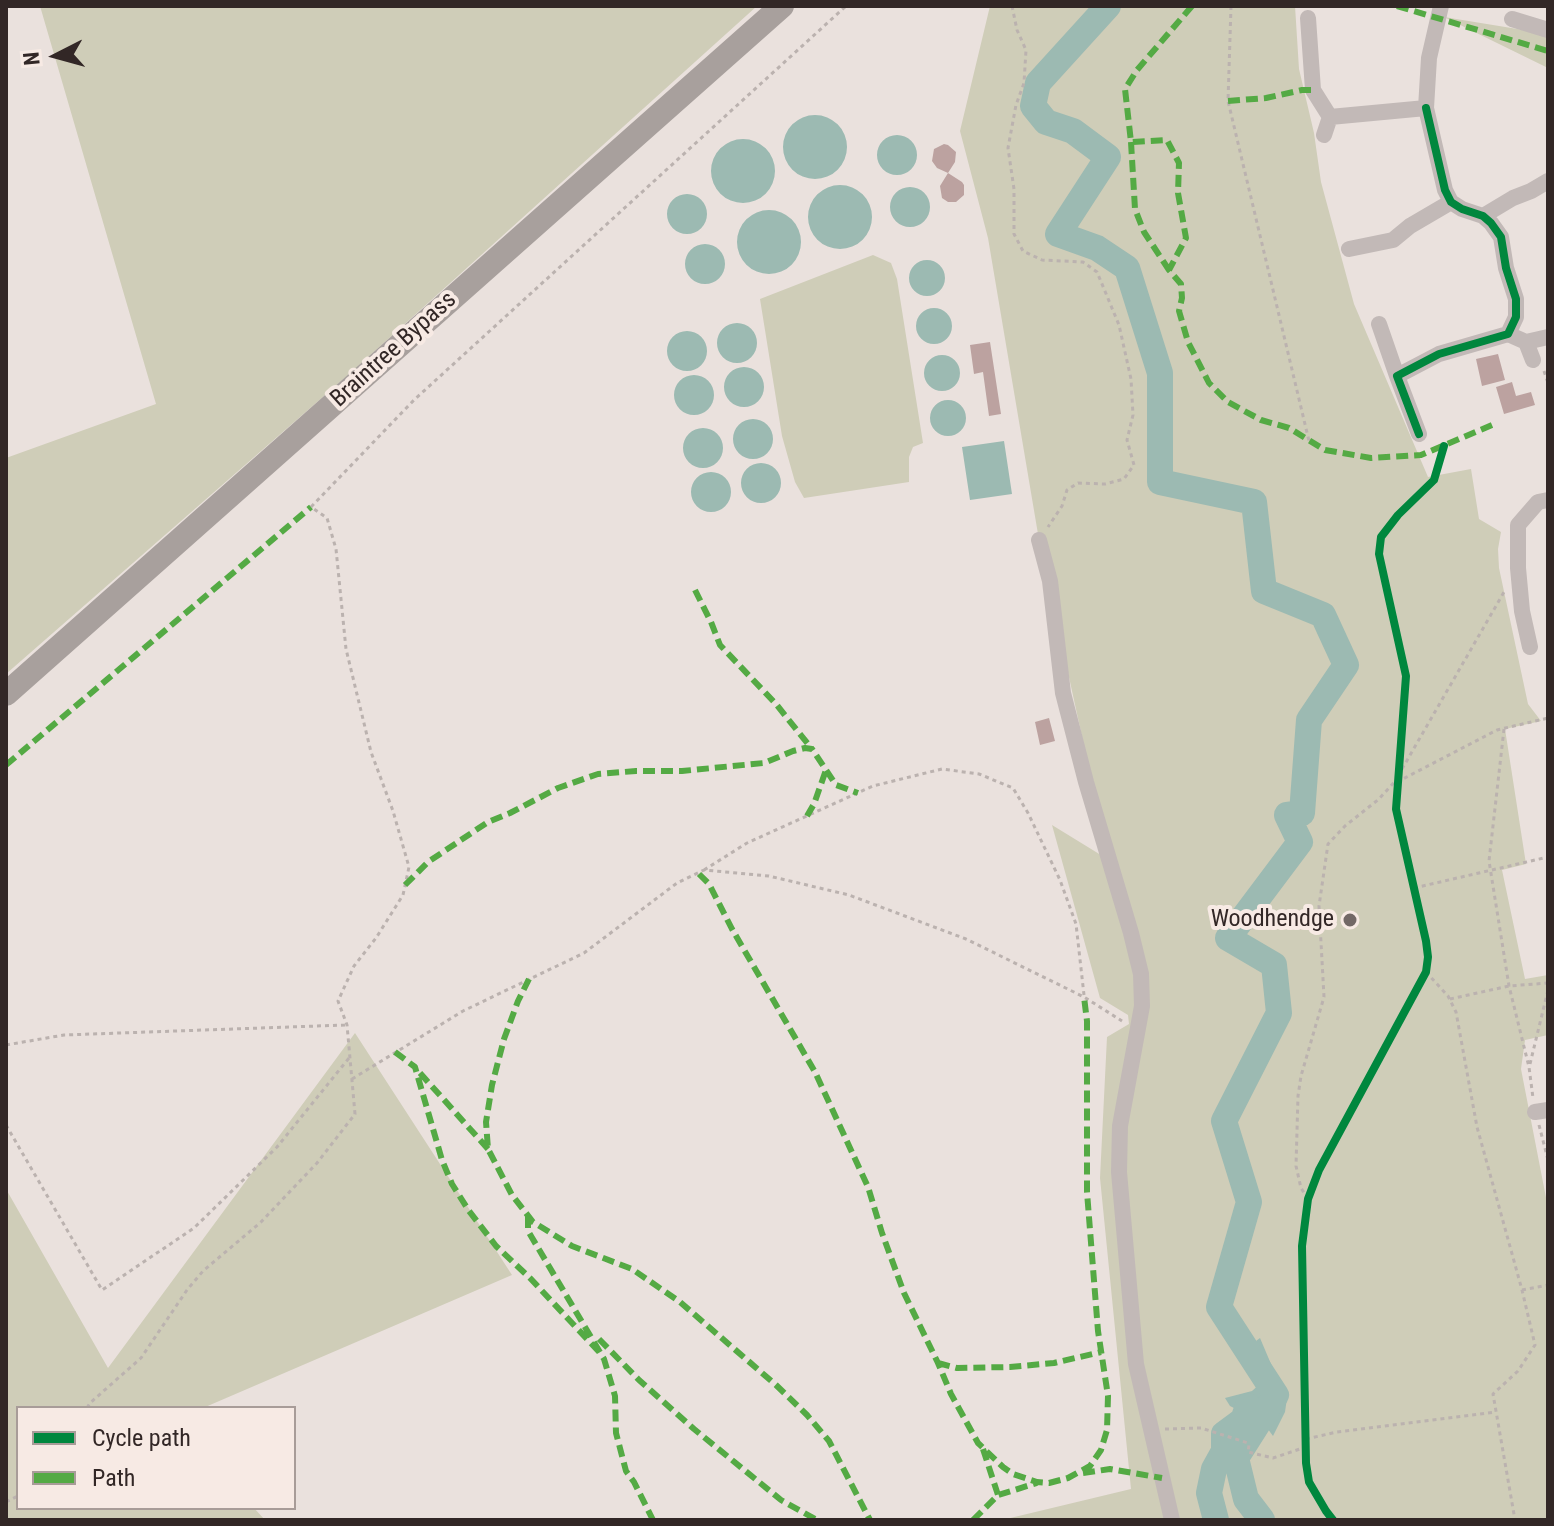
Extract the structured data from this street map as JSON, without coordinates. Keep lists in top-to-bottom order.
{
  "streets": {
    "highway": ["Braintree Bypass"]
  },
  "places": ["Woodhendge"],
  "legend": ["Cycle path", "Path"],
  "north": "left"
}
